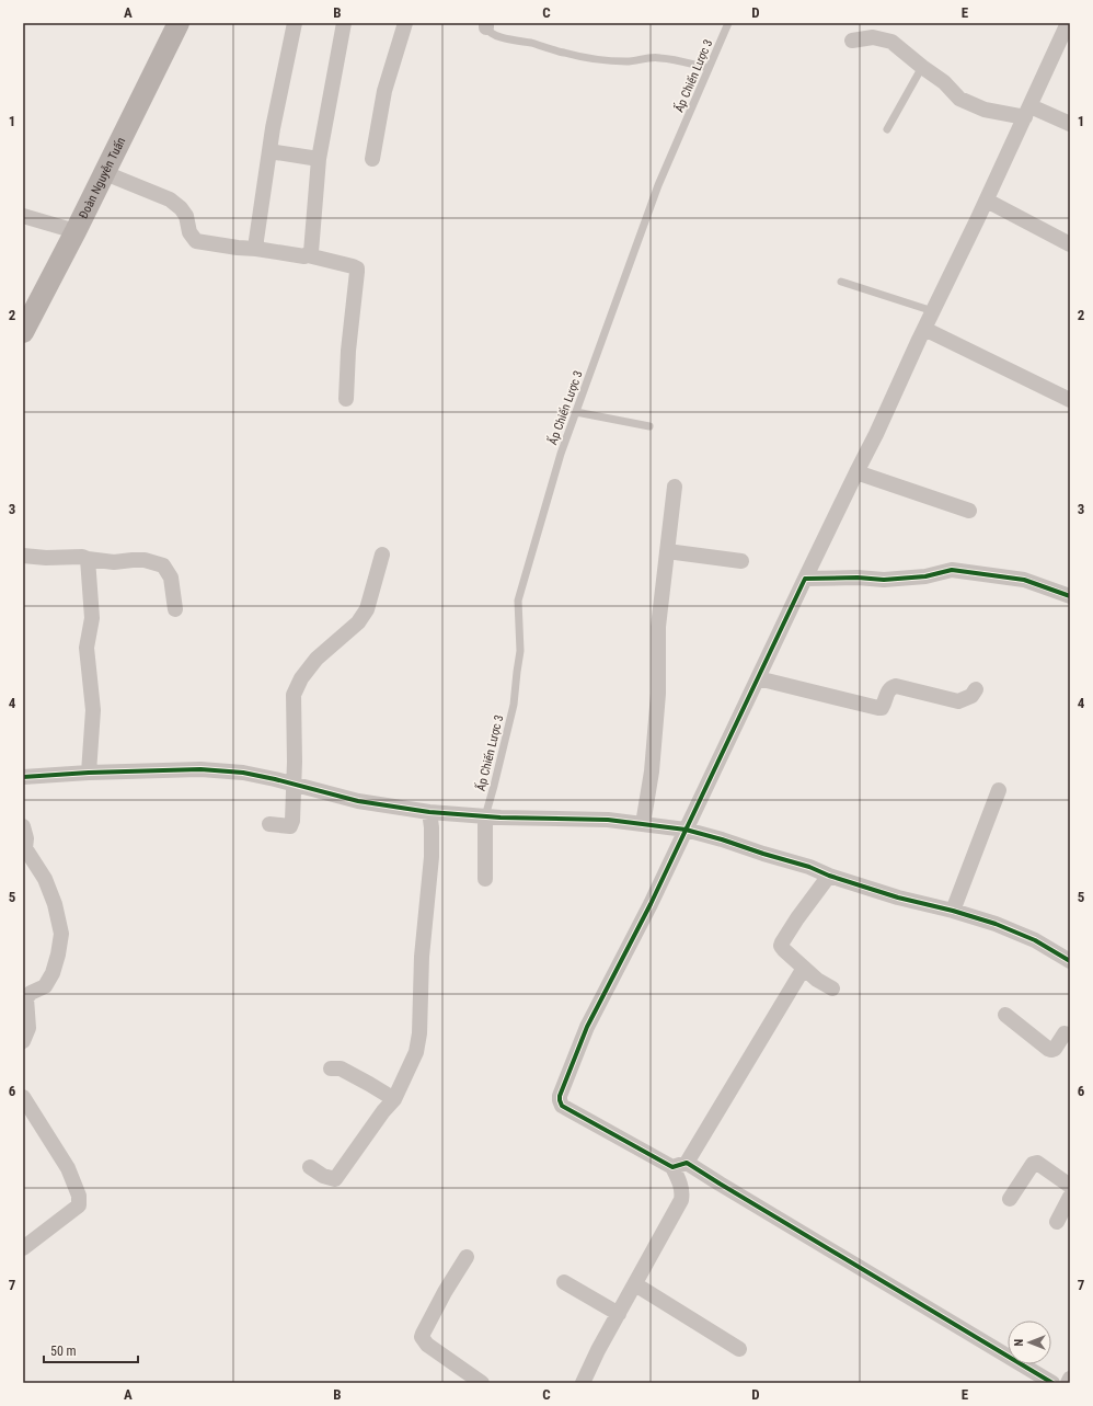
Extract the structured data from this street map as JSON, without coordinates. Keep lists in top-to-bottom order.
{
  "streets": {
    "main road": ["Đoàn Nguyễn Tuấn"],
    "lane": ["Ấp Chiến Lược 3"]
  },
  "scale_bar": "50 m",
  "north": "left",
  "grid": {
    "columns": [
      "A",
      "B",
      "C",
      "D",
      "E"
    ],
    "rows": [
      "1",
      "2",
      "3",
      "4",
      "5",
      "6",
      "7"
    ]
  }
}
